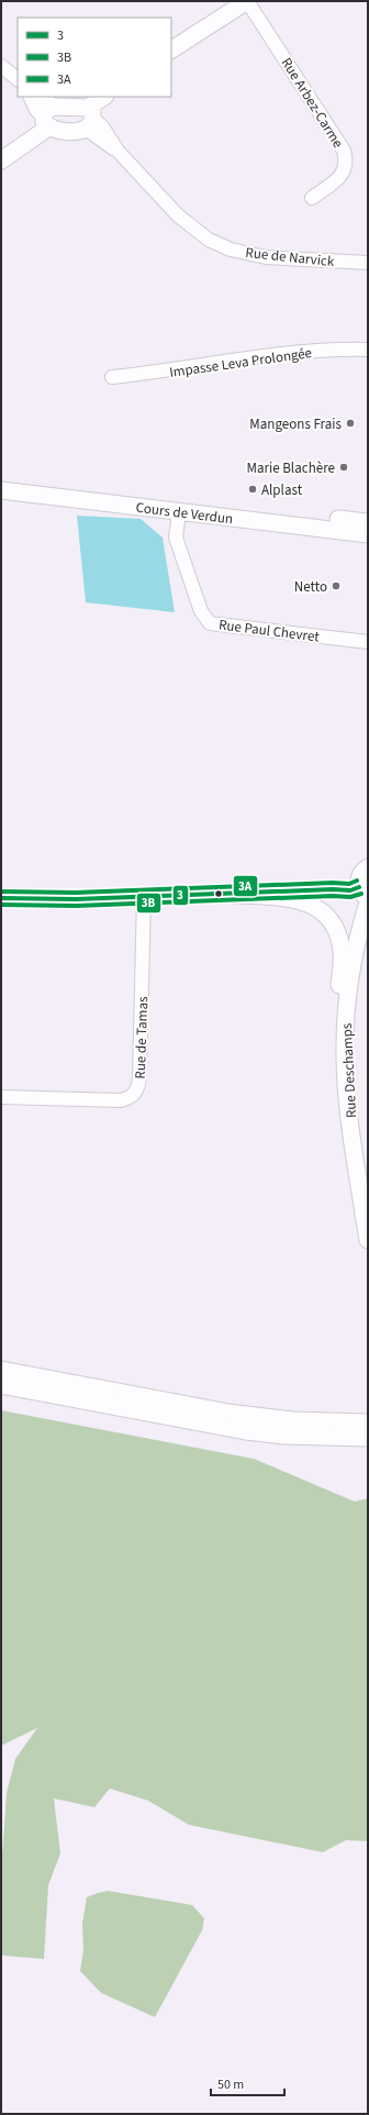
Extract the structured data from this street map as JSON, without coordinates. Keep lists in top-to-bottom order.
{
  "streets": {
    "main road": ["Cours de Verdun", "Rue Deschamps"],
    "street": [
      "Rue Arbez-Carme",
      "Rue de Narvick",
      "Impasse Leva Prolongée",
      "Rue Paul Chevret",
      "Rue de Tamas"
    ]
  },
  "crossings": [
    ["Cours de Verdun", "Rue Paul Chevret"]
  ],
  "places": [
    "Mangeons Frais",
    "Marie Blachère",
    "Alplast",
    "Netto"
  ],
  "lines": ["transit line 3A", "transit line 3", "transit line 3B"],
  "legend": ["3", "3B", "3A"],
  "scale_bar": "50 m"
}
